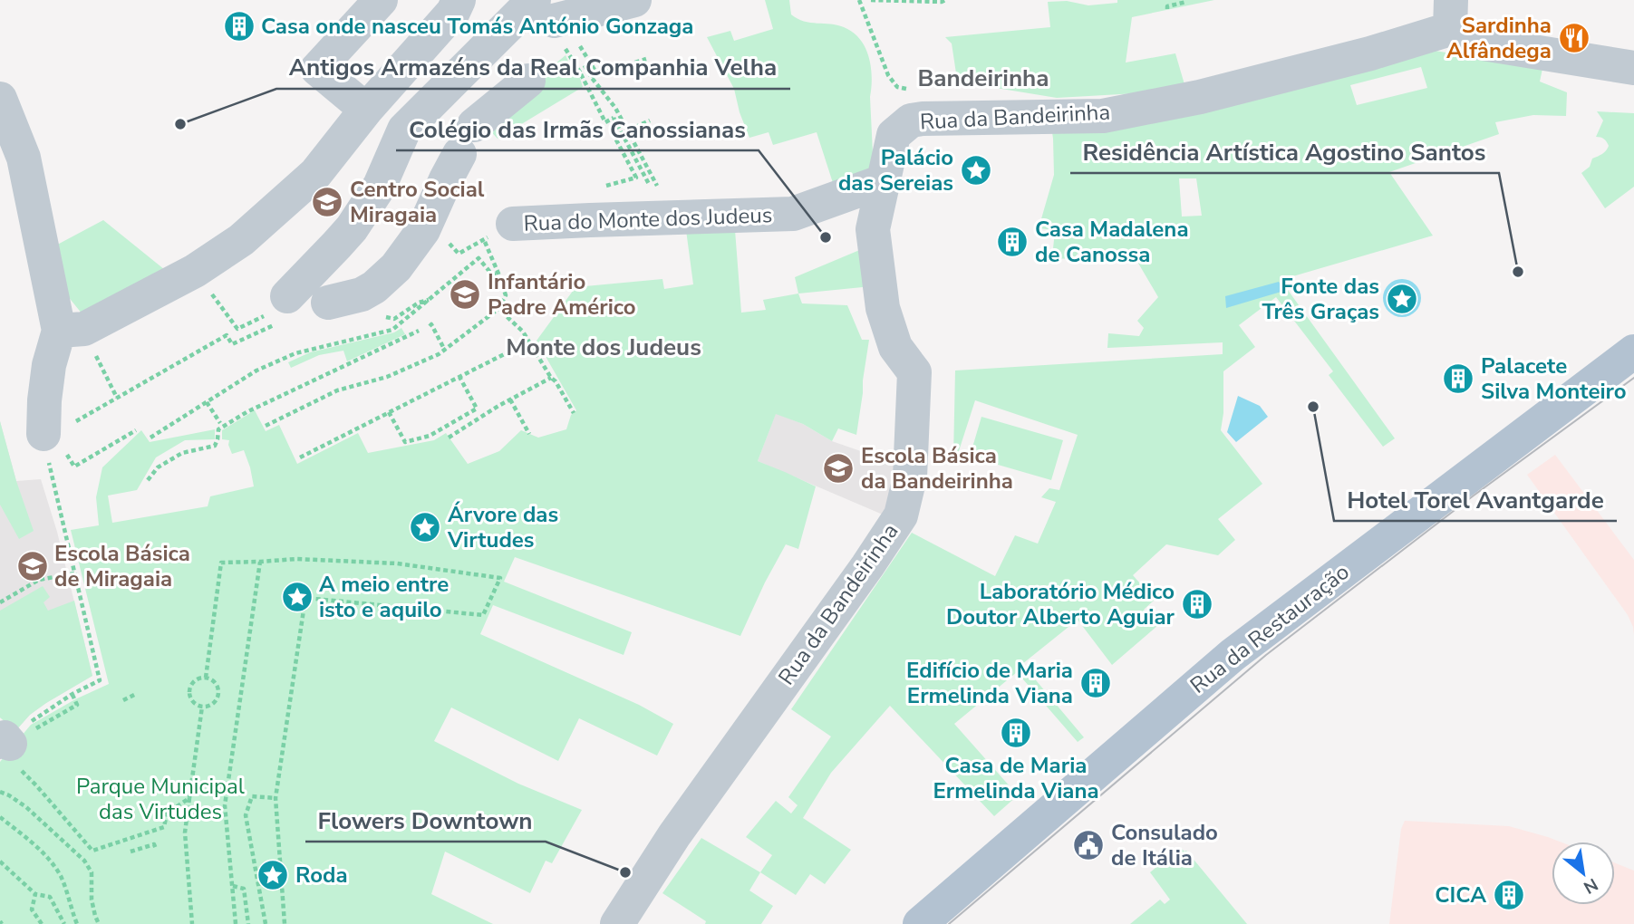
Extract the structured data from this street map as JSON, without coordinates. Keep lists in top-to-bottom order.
{
  "streets": {
    "main road": ["Rua da Restauração"],
    "street": ["Rua da Bandeirinha", "Rua do Monte dos Judeus"]
  },
  "crossings": [
    ["Rua da Bandeirinha", "Rua do Monte dos Judeus"]
  ],
  "districts": ["Bandeirinha", "Monte dos Judeus"],
  "parks": ["Parque Municipal das Virtudes"],
  "places": {
    "building": [
      "Casa onde nasceu Tomás António Gonzaga",
      "Casa Madalena de Canossa",
      "Palacete Silva Monteiro",
      "Laboratório Médico Doutor Alberto Aguiar",
      "Edifício de Maria Ermelinda Viana",
      "Casa de Maria Ermelinda Viana",
      "CICA"
    ],
    "restaurant": ["Sardinha Alfândega"],
    "other": [
      "Antigos Armazéns da Real Companhia Velha",
      "Colégio das Irmãs Canossianas",
      "Residência Artística Agostino Santos",
      "Hotel Torel Avantgarde",
      "Flowers Downtown"
    ],
    "place": [
      "Palácio das Sereias",
      "Fonte das Três Graças",
      "Árvore das Virtudes",
      "A meio entre isto e aquilo",
      "Roda"
    ],
    "school or university": [
      "Centro Social Miragaia",
      "Infantário Padre Américo",
      "Escola Básica da Bandeirinha",
      "Escola Básica de Miragaia"
    ],
    "public building": ["Consulado de Itália"]
  },
  "north": "bottom right"
}
